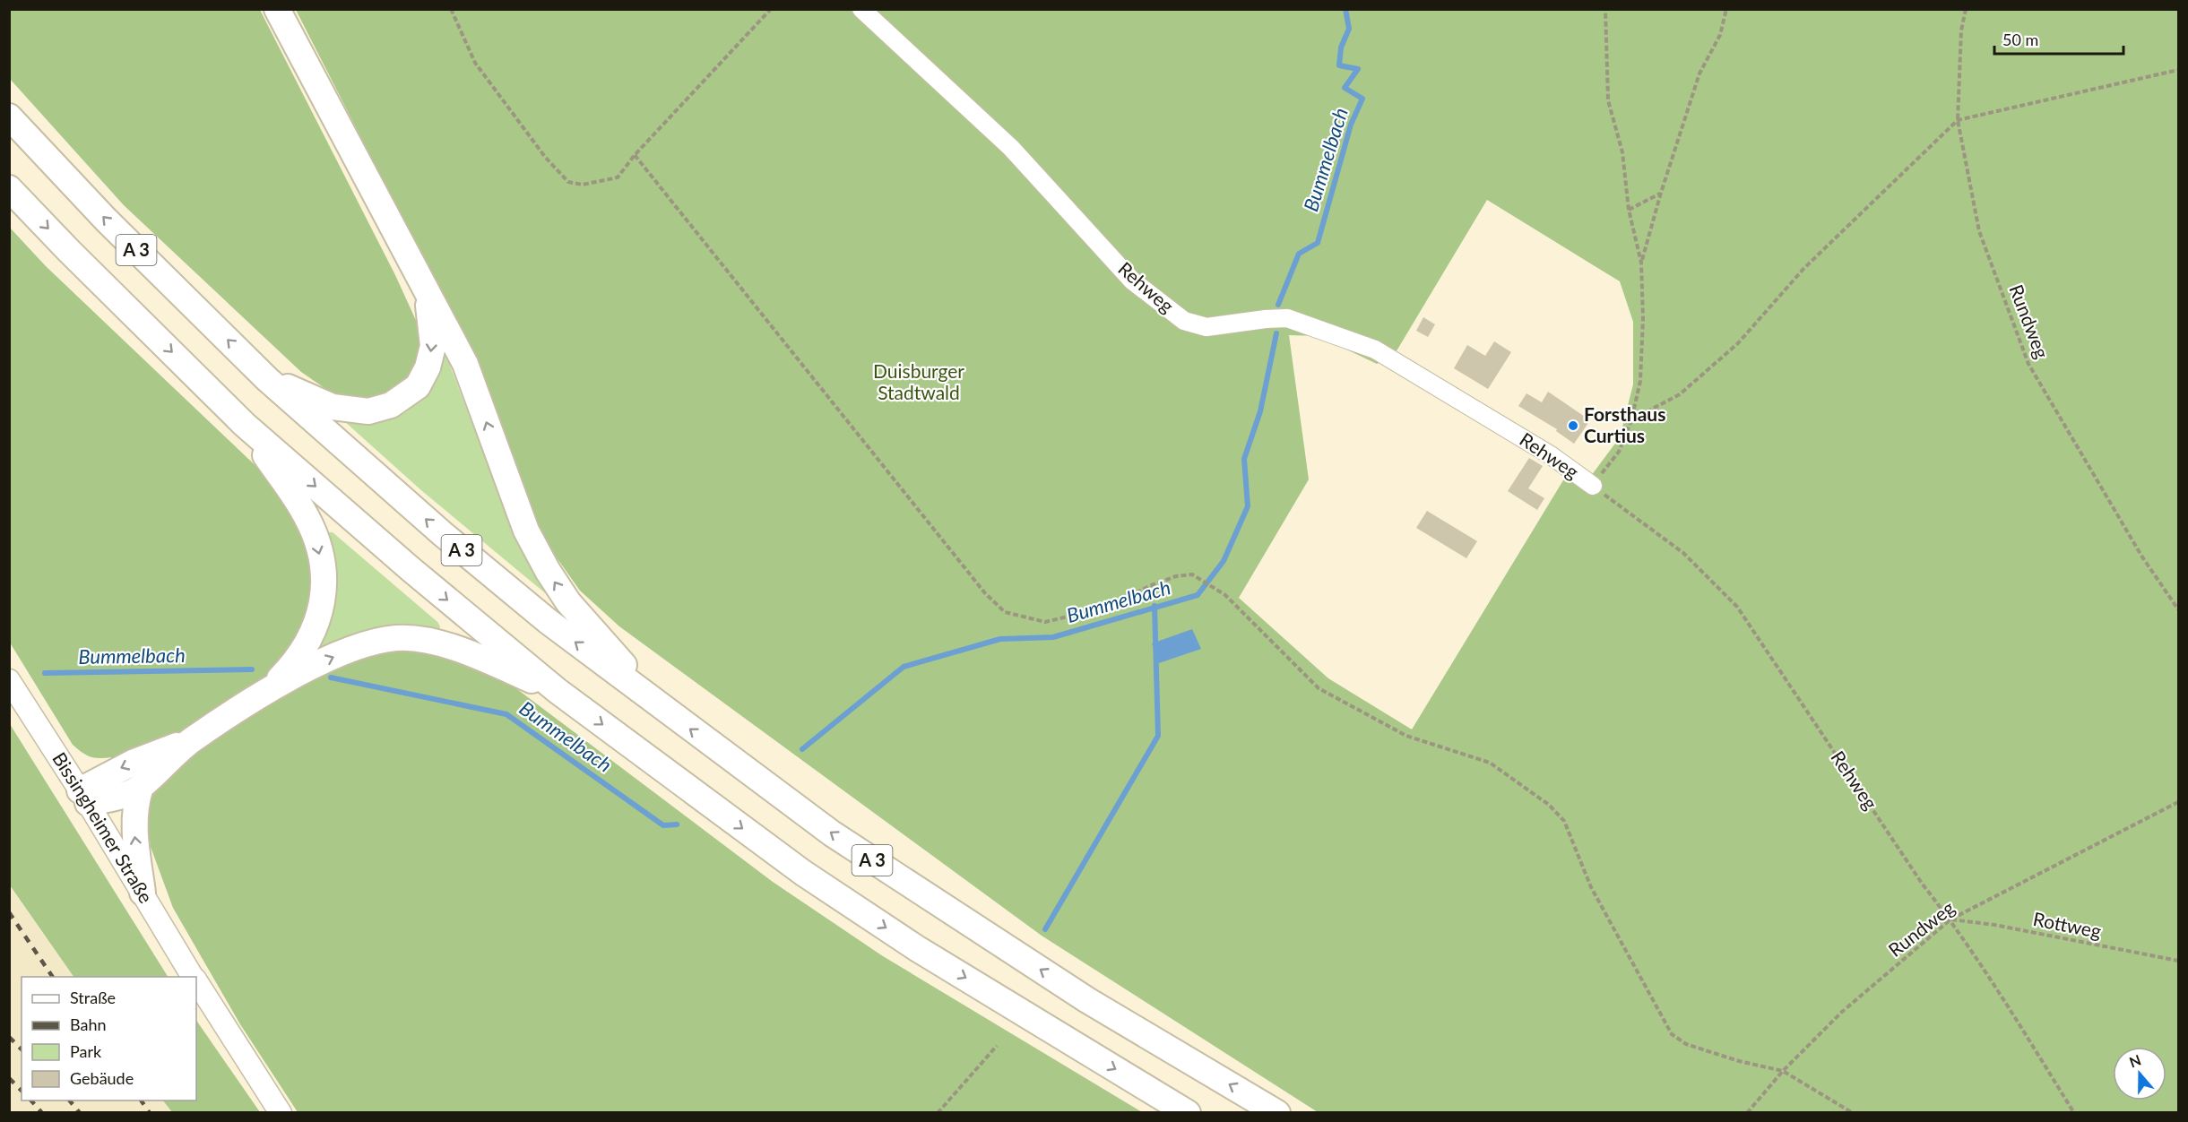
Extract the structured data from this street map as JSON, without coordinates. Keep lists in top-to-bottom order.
{
  "streets": {
    "highway": ["A 3"],
    "main road": ["Bissingheimer Straße"],
    "lane": ["Rehweg"],
    "path": ["Rundweg", "Rottweg"]
  },
  "crossings": [
    ["Rehweg", "Rundweg"],
    ["Rehweg", "Rottweg"],
    ["Rundweg", "Rottweg"]
  ],
  "water": ["Bummelbach"],
  "parks": ["Duisburger Stadtwald"],
  "places": ["Forsthaus Curtius"],
  "legend": [
    "Straße",
    "Bahn",
    "Park",
    "Gebäude"
  ],
  "scale_bar": "50 m",
  "north": "top"
}
